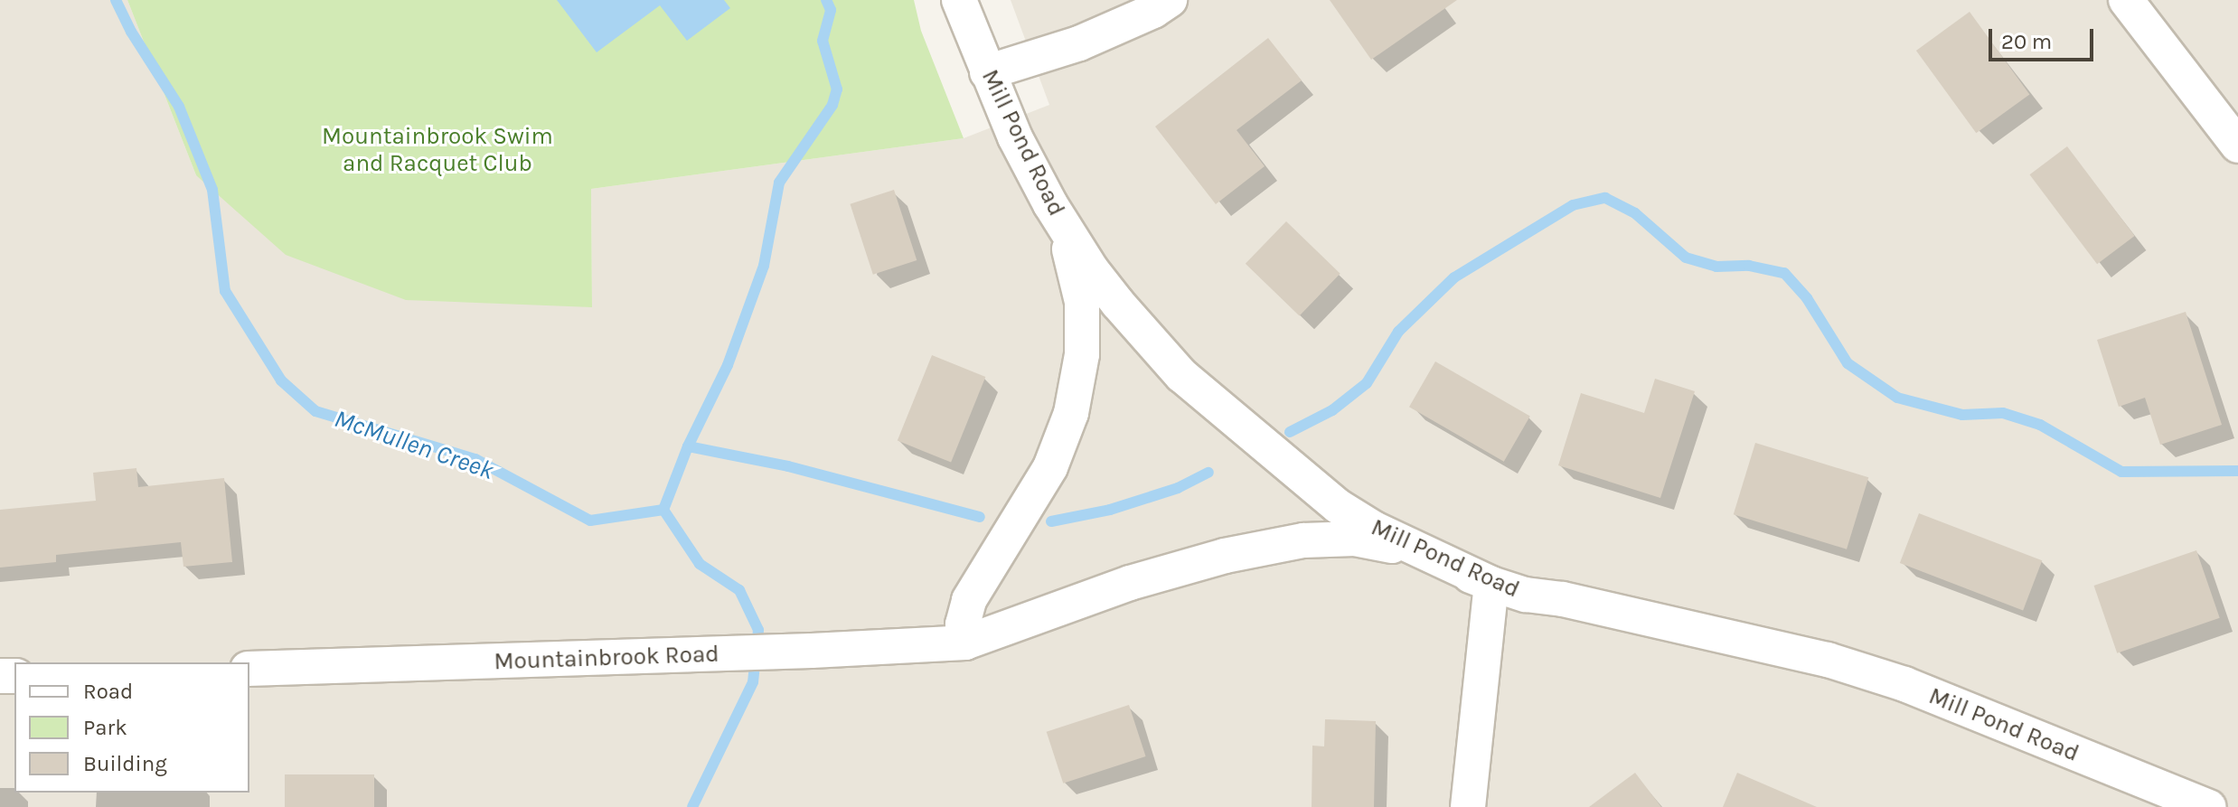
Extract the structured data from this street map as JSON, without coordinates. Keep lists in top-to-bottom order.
{
  "streets": {
    "street": ["Mill Pond Road", "Mountainbrook Road"]
  },
  "crossings": [
    ["Mill Pond Road", "Mountainbrook Road"]
  ],
  "water": ["McMullen Creek"],
  "parks": ["Mountainbrook Swim and Racquet Club"],
  "legend": ["Road", "Park", "Building"],
  "scale_bar": "20 m"
}
